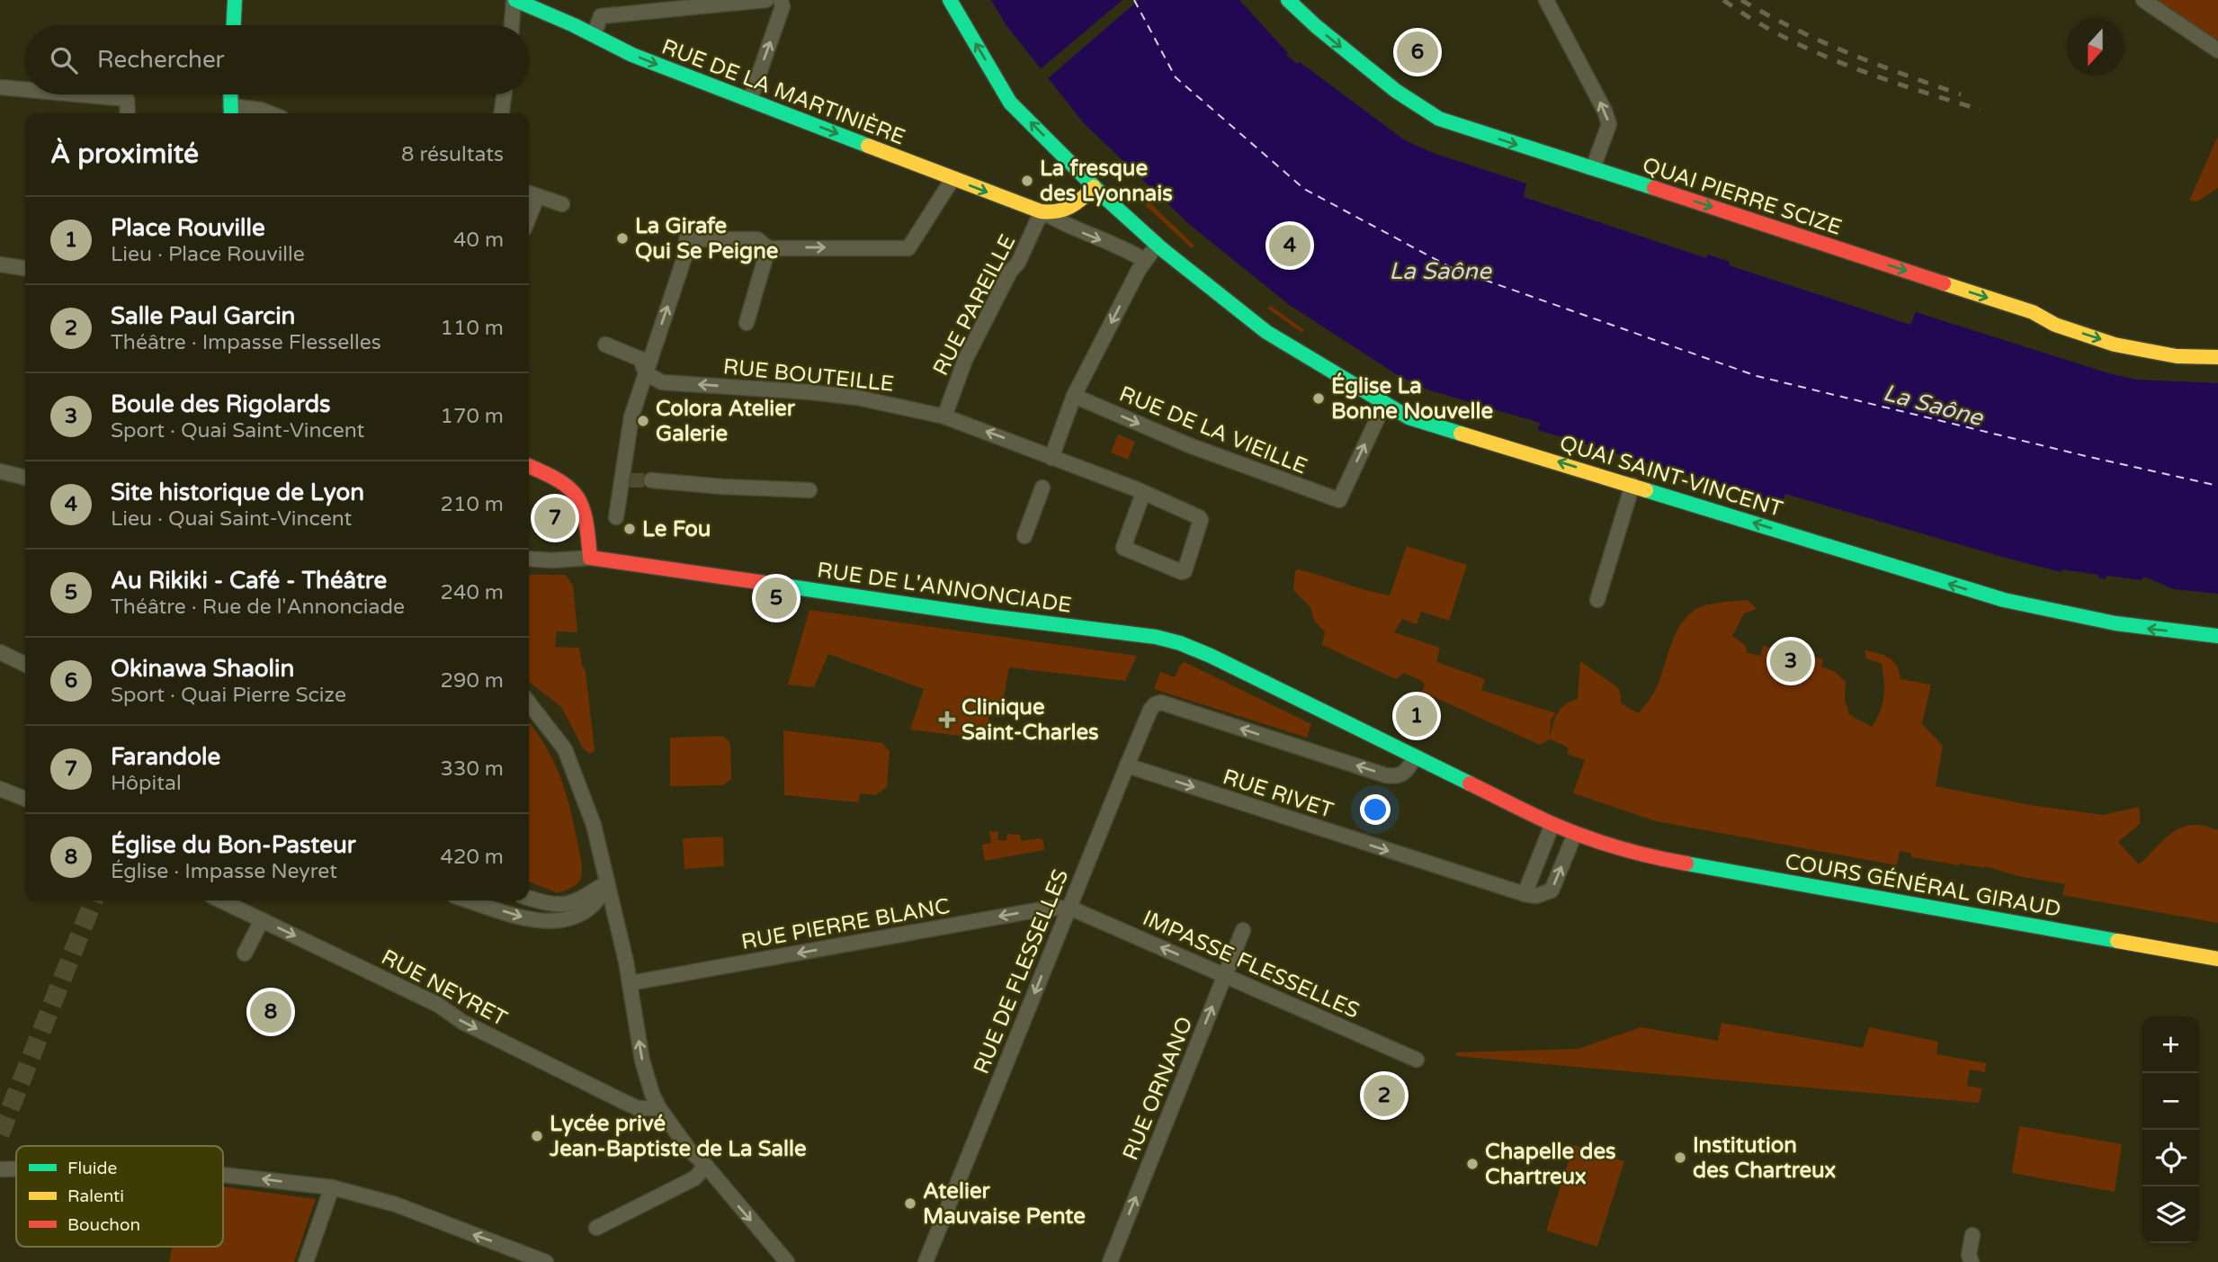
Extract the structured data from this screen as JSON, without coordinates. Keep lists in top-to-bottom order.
{
  "streets": {
    "street": [
      "RUE DE LA MARTINIÈRE",
      "QUAI PIERRE SCIZE",
      "RUE PAREILLE",
      "RUE BOUTEILLE",
      "RUE DE LA VIEILLE",
      "QUAI SAINT-VINCENT",
      "RUE DE L'ANNONCIADE",
      "RUE RIVET",
      "COURS GÉNÉRAL GIRAUD",
      "RUE PIERRE BLANC",
      "IMPASSE FLESSELLES",
      "RUE DE FLESSELLES",
      "RUE NEYRET",
      "RUE ORNANO"
    ]
  },
  "crossings": [
    ["RUE DE LA MARTINIÈRE", "RUE PAREILLE"],
    ["RUE PAREILLE", "RUE BOUTEILLE"],
    ["RUE DE LA VIEILLE", "QUAI SAINT-VINCENT"],
    ["RUE DE L'ANNONCIADE", "COURS GÉNÉRAL GIRAUD"],
    ["RUE DE L'ANNONCIADE", "RUE DE FLESSELLES"],
    ["RUE RIVET", "RUE DE FLESSELLES"],
    ["COURS GÉNÉRAL GIRAUD", "RUE DE FLESSELLES"],
    ["RUE PIERRE BLANC", "IMPASSE FLESSELLES"],
    ["RUE PIERRE BLANC", "RUE DE FLESSELLES"],
    ["IMPASSE FLESSELLES", "RUE DE FLESSELLES"],
    ["IMPASSE FLESSELLES", "RUE ORNANO"]
  ],
  "one_way": [
    "RUE DE LA MARTINIÈRE",
    "QUAI PIERRE SCIZE",
    "QUAI SAINT-VINCENT",
    "RUE RIVET",
    "RUE PIERRE BLANC",
    "IMPASSE FLESSELLES",
    "RUE NEYRET",
    "RUE ORNANO"
  ],
  "water": ["La Saône"],
  "places": {
    "other": [
      "La fresque des Lyonnais",
      "La Girafe Qui Se Peigne",
      "Église La Bonne Nouvelle",
      "Colora Atelier Galerie",
      "Le Fou",
      "Lycée privé Jean-Baptiste de La Salle",
      "Institution des Chartreux",
      "Chapelle des Chartreux",
      "Atelier Mauvaise Pente"
    ],
    "health": ["Clinique Saint-Charles"]
  },
  "legend": ["Fluide", "Ralenti", "Bouchon"],
  "north": "bottom",
  "page": {
    "search": "Rechercher",
    "pins": [
      "6",
      "4",
      "7",
      "5",
      "3",
      "1",
      "8",
      "2"
    ],
    "heading": ["À proximité", "8 résultats"],
    "list": [
      {
        "mark": "1",
        "name": "Place Rouville",
        "note": "Lieu · Place Rouville",
        "value": "40 m"
      },
      {
        "mark": "2",
        "name": "Salle Paul Garcin",
        "note": "Théâtre · Impasse Flesselles",
        "value": "110 m"
      },
      {
        "mark": "3",
        "name": "Boule des Rigolards",
        "note": "Sport · Quai Saint-Vincent",
        "value": "170 m"
      },
      {
        "mark": "4",
        "name": "Site historique de Lyon",
        "note": "Lieu · Quai Saint-Vincent",
        "value": "210 m"
      },
      {
        "mark": "5",
        "name": "Au Rikiki - Café - Théâtre",
        "note": "Théâtre · Rue de l'Annonciade",
        "value": "240 m"
      },
      {
        "mark": "6",
        "name": "Okinawa Shaolin",
        "note": "Sport · Quai Pierre Scize",
        "value": "290 m"
      },
      {
        "mark": "7",
        "name": "Farandole",
        "note": "Hôpital",
        "value": "330 m"
      },
      {
        "mark": "8",
        "name": "Église du Bon-Pasteur",
        "note": "Église · Impasse Neyret",
        "value": "420 m"
      }
    ],
    "map_buttons": ["+", "−"]
  }
}
